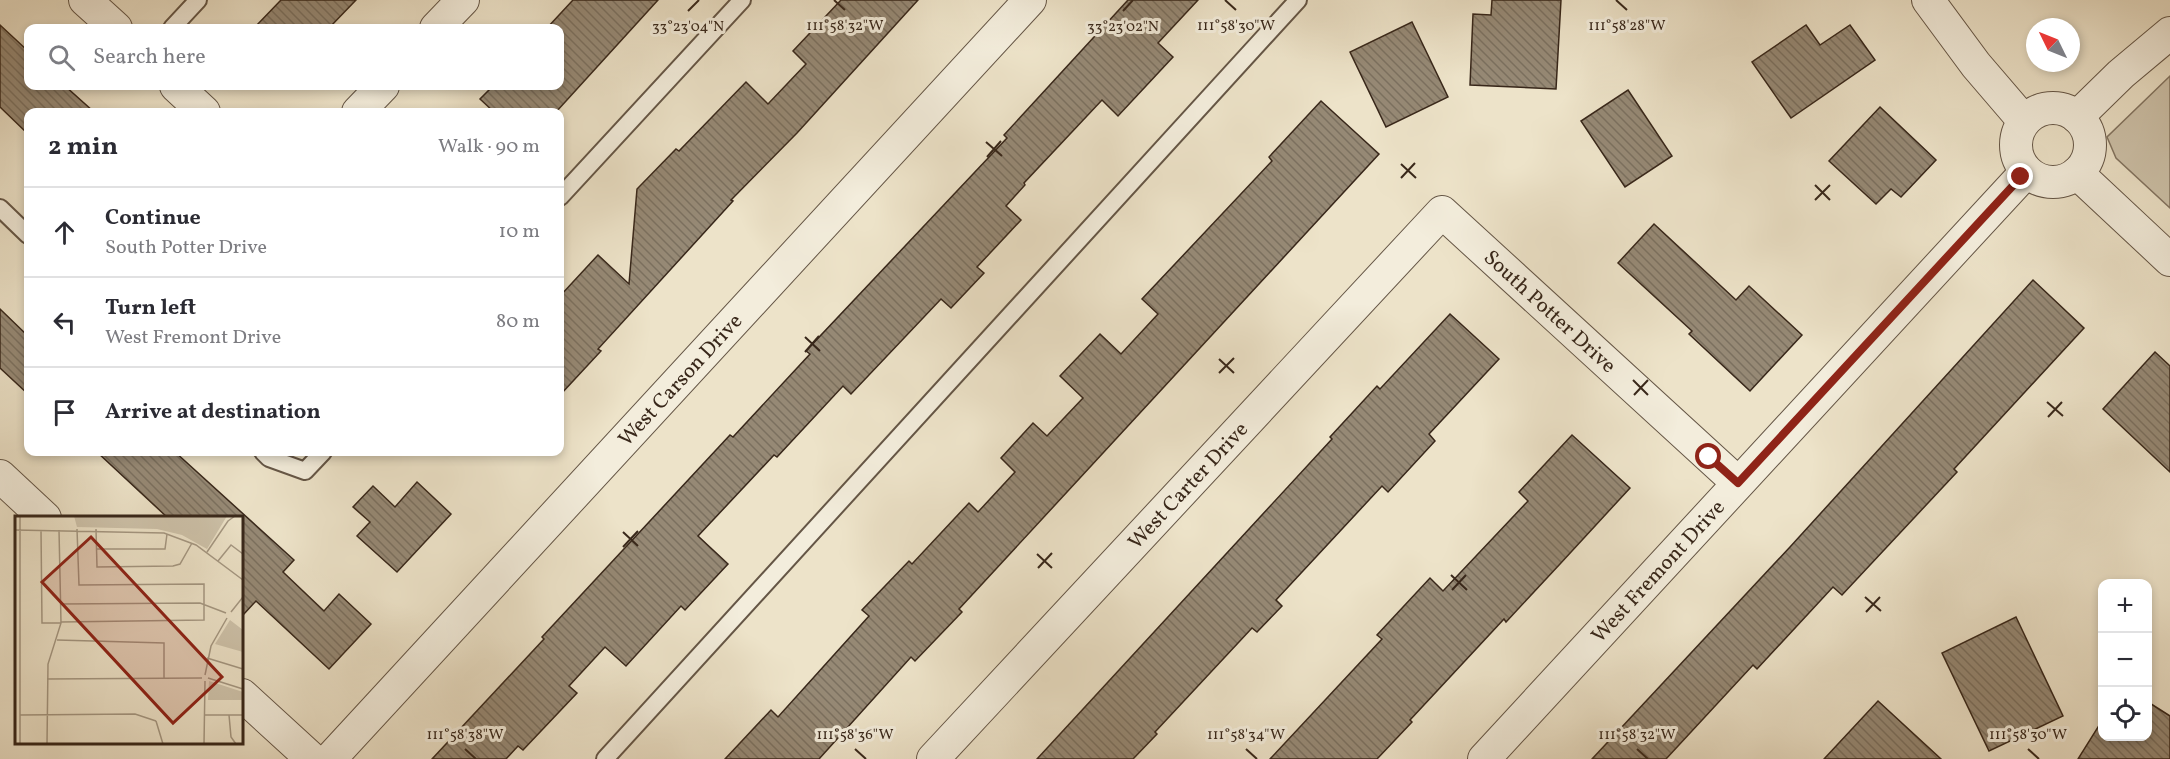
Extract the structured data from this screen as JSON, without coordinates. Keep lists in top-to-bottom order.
{
  "streets": {
    "street": [
      "South Potter Drive",
      "West Carson Drive",
      "West Carter Drive",
      "West Fremont Drive"
    ]
  },
  "crossings": [
    ["South Potter Drive", "West Carter Drive"],
    ["South Potter Drive", "West Fremont Drive"]
  ],
  "north": "top left",
  "page": {
    "search": "Search here",
    "heading": ["2 min", "Walk · 90 m"],
    "list": [
      ["Continue", "South Potter Drive", "10 m"],
      ["Turn left", "West Fremont Drive", "80 m"],
      "Arrive at destination"
    ],
    "map_buttons": ["+", "−"]
  },
  "coordinates": [
    "111°58'32\"W",
    "111°58'30\"W",
    "111°58'28\"W",
    "33°23'04\"N",
    "33°23'02\"N",
    "111°58'38\"W",
    "111°58'36\"W",
    "111°58'34\"W"
  ]
}
